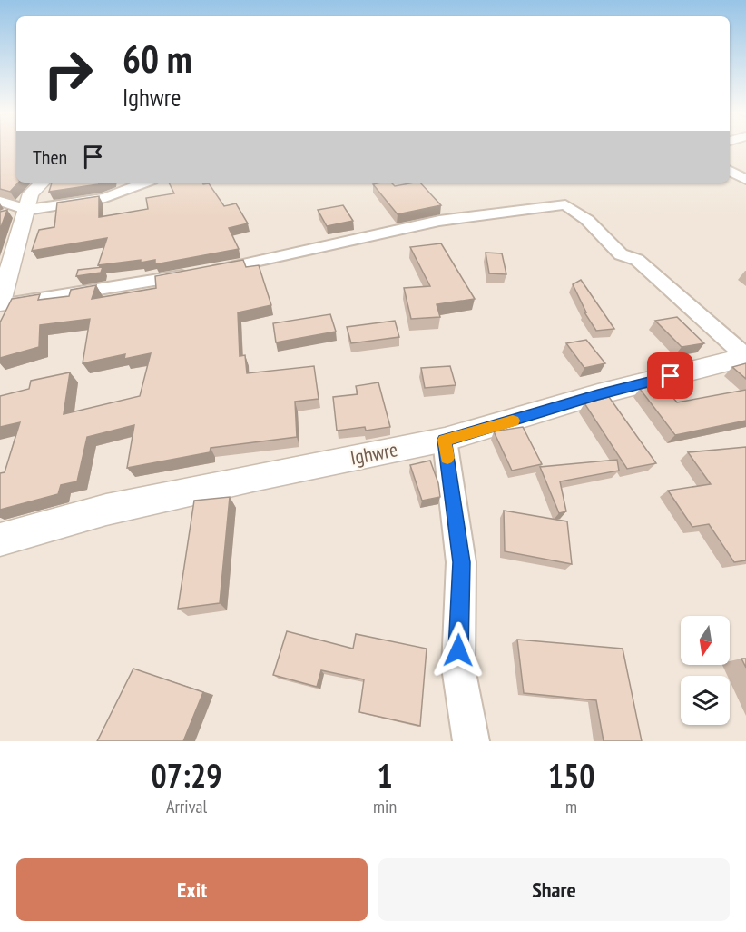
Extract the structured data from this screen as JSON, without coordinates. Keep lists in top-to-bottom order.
{
  "streets": {
    "street": ["Ighwre"]
  },
  "north": "bottom",
  "page": {
    "turn": ["60 m", "Ighwre"],
    "then": "Then",
    "eta": [
      "07:29",
      "Arrival",
      "1",
      "min",
      "150",
      "m"
    ],
    "buttons": ["Exit", "Share"]
  }
}
